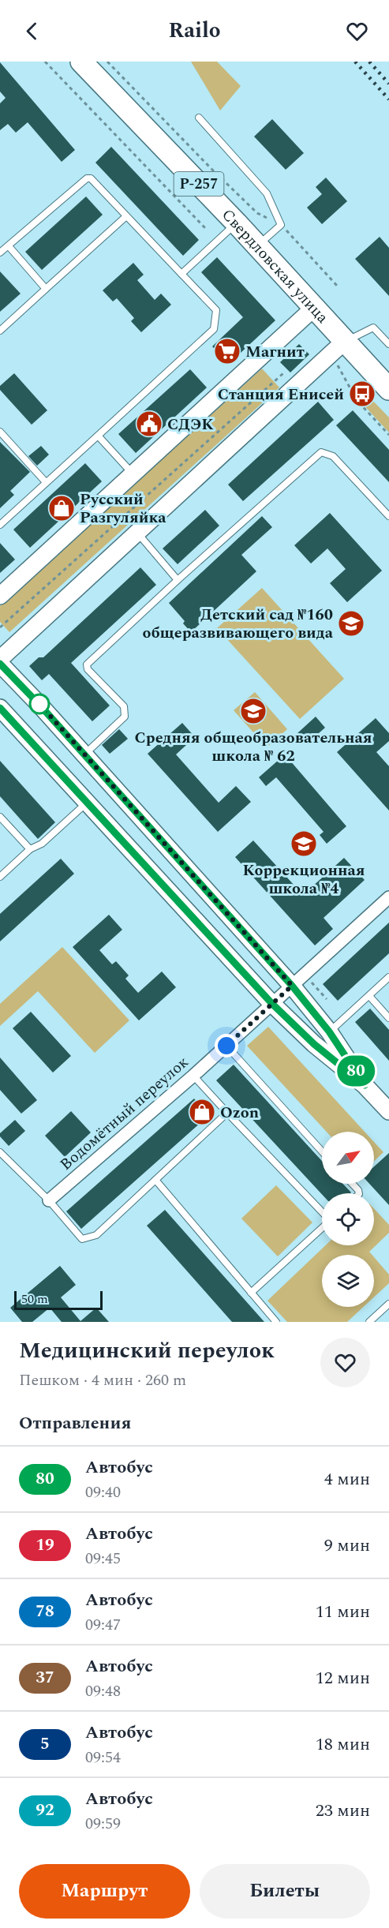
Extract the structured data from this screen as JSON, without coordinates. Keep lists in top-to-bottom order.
{
  "streets": {
    "highway": ["Р-257", "Свердловская улица"],
    "street": ["Водомётный переулок"]
  },
  "places": {
    "supermarket": ["Магнит"],
    "bus stop": ["Станция Енисей"],
    "public building": ["СДЭК"],
    "shop": ["Русский Разгуляйка", "Ozon"],
    "school or university": ["Детский сад №160 общеразвивающего вида", "Средняя общеобразовательная школа № 62", "Коррекционная школа №4"]
  },
  "lines": ["bus line 80"],
  "scale_bar": "50 m",
  "north": "top right",
  "page": {
    "header": "Railo",
    "on_map": "80",
    "scale": "50 m",
    "heading": [
      ["Медицинский переулок", "Пешком · 4 мин · 260 m"],
      "Отправления"
    ],
    "list": [
      {
        "mark": "80",
        "name": "Автобус",
        "note": "09:40",
        "value": "4 мин"
      },
      {
        "mark": "19",
        "name": "Автобус",
        "note": "09:45",
        "value": "9 мин"
      },
      {
        "mark": "78",
        "name": "Автобус",
        "note": "09:47",
        "value": "11 мин"
      },
      {
        "mark": "37",
        "name": "Автобус",
        "note": "09:48",
        "value": "12 мин"
      },
      {
        "mark": "5",
        "name": "Автобус",
        "note": "09:54",
        "value": "18 мин"
      },
      {
        "mark": "92",
        "name": "Автобус",
        "note": "09:59",
        "value": "23 мин"
      }
    ],
    "buttons": ["Маршрут", "Билеты"]
  }
}
